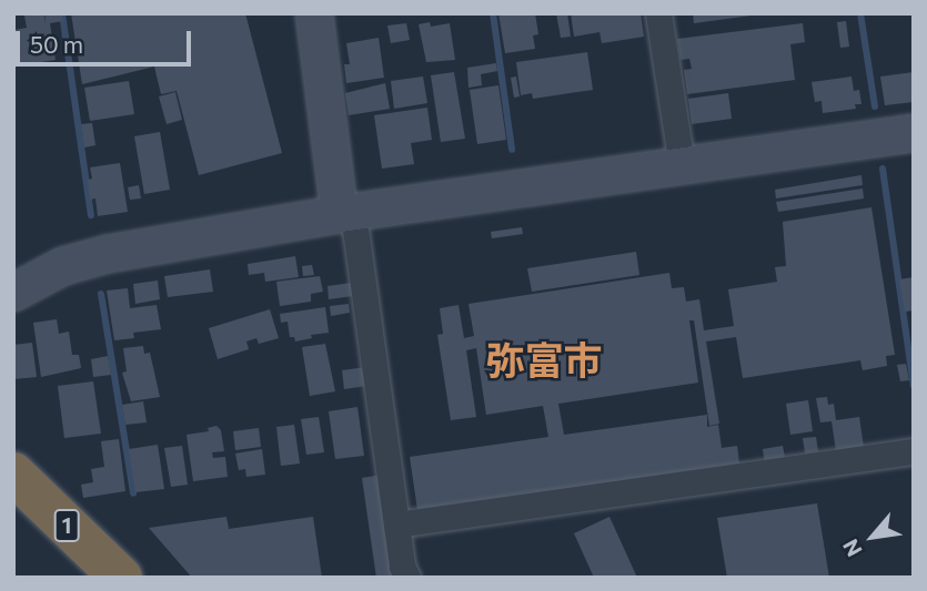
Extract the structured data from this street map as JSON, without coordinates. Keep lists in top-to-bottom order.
{
  "streets": {
    "highway": ["1"]
  },
  "districts": ["弥富市"],
  "scale_bar": "50 m",
  "north": "bottom left"
}
